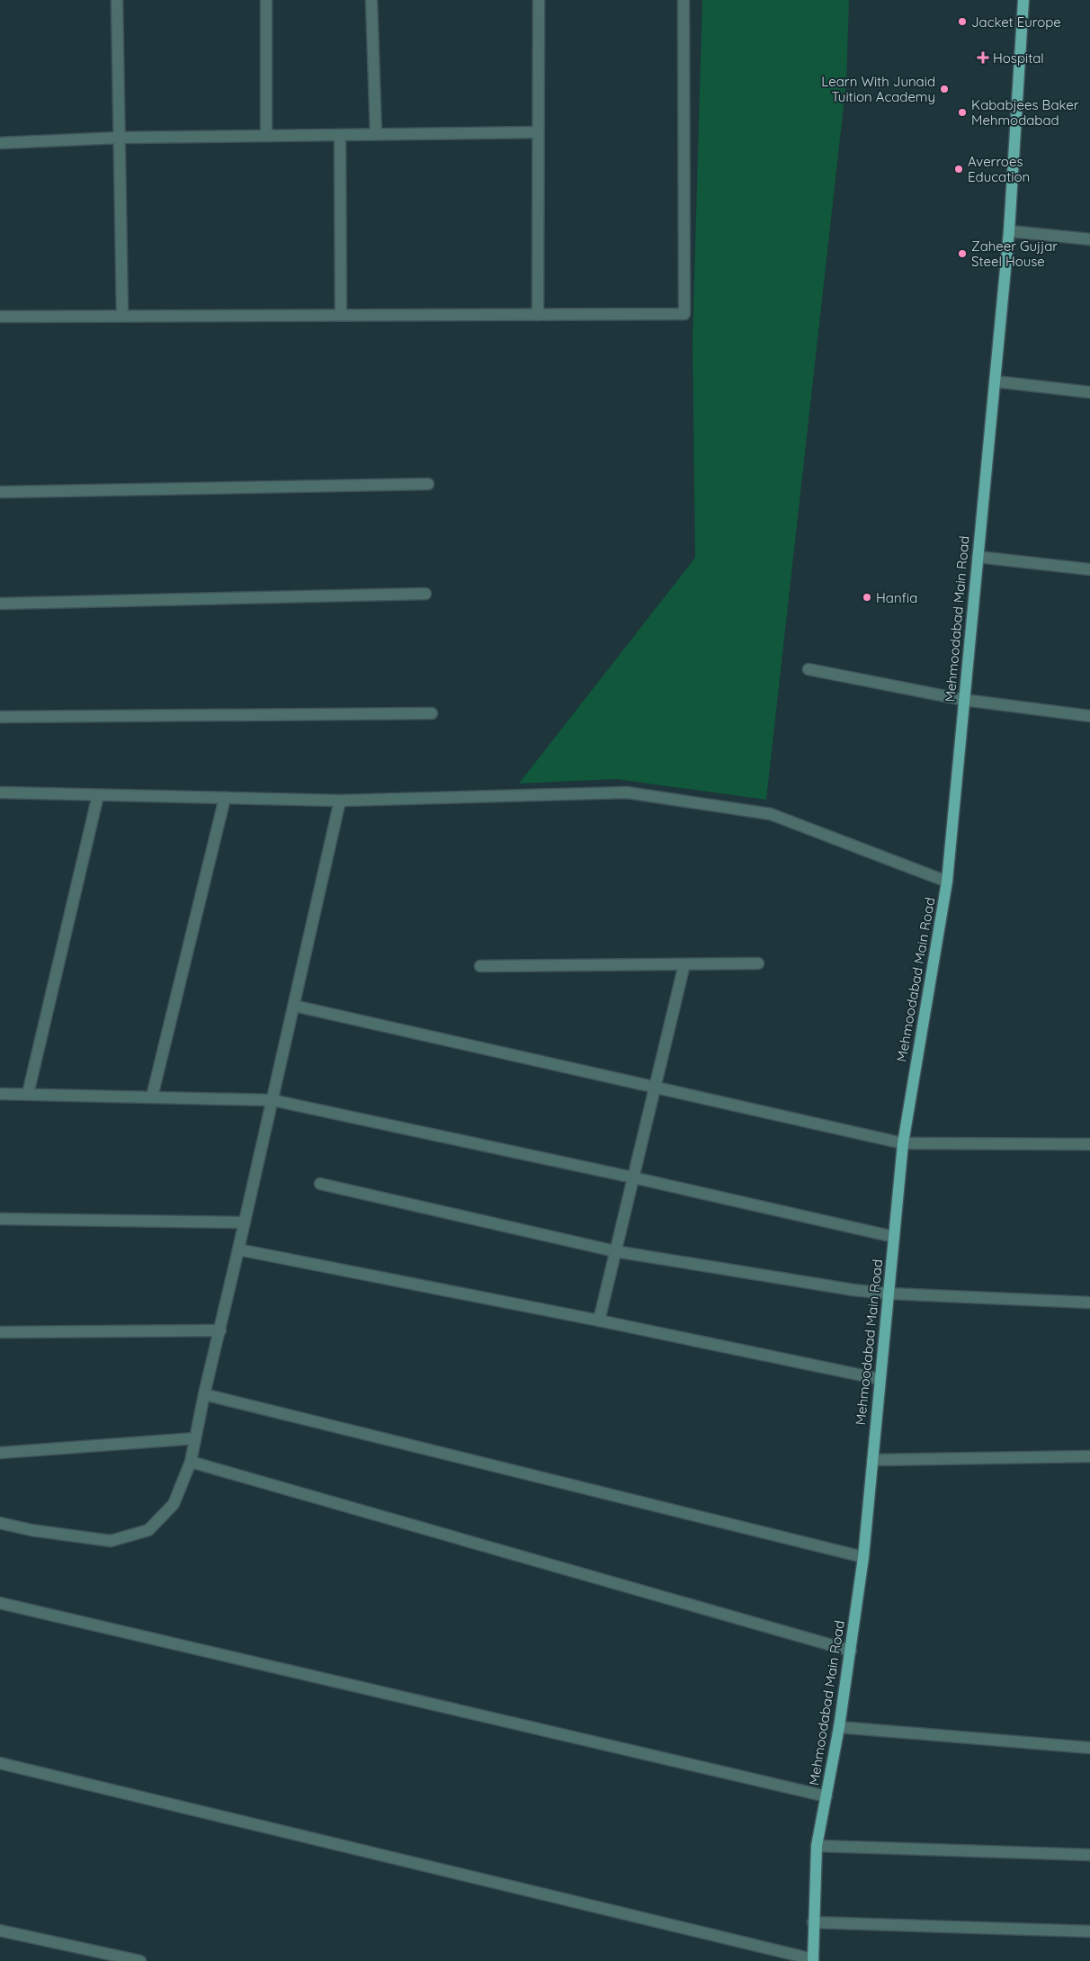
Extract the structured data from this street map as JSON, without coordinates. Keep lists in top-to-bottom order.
{
  "streets": {
    "main road": ["Mehmoodabad Main Road"]
  },
  "places": {
    "other": [
      "Jacket Europe",
      "Learn With Junaid Tuition Academy",
      "Kababjees Baker Mehmodabad",
      "Averroes Education",
      "Zaheer Gujjar Steel House",
      "Hanfia"
    ],
    "health": ["Hospital"]
  }
}
